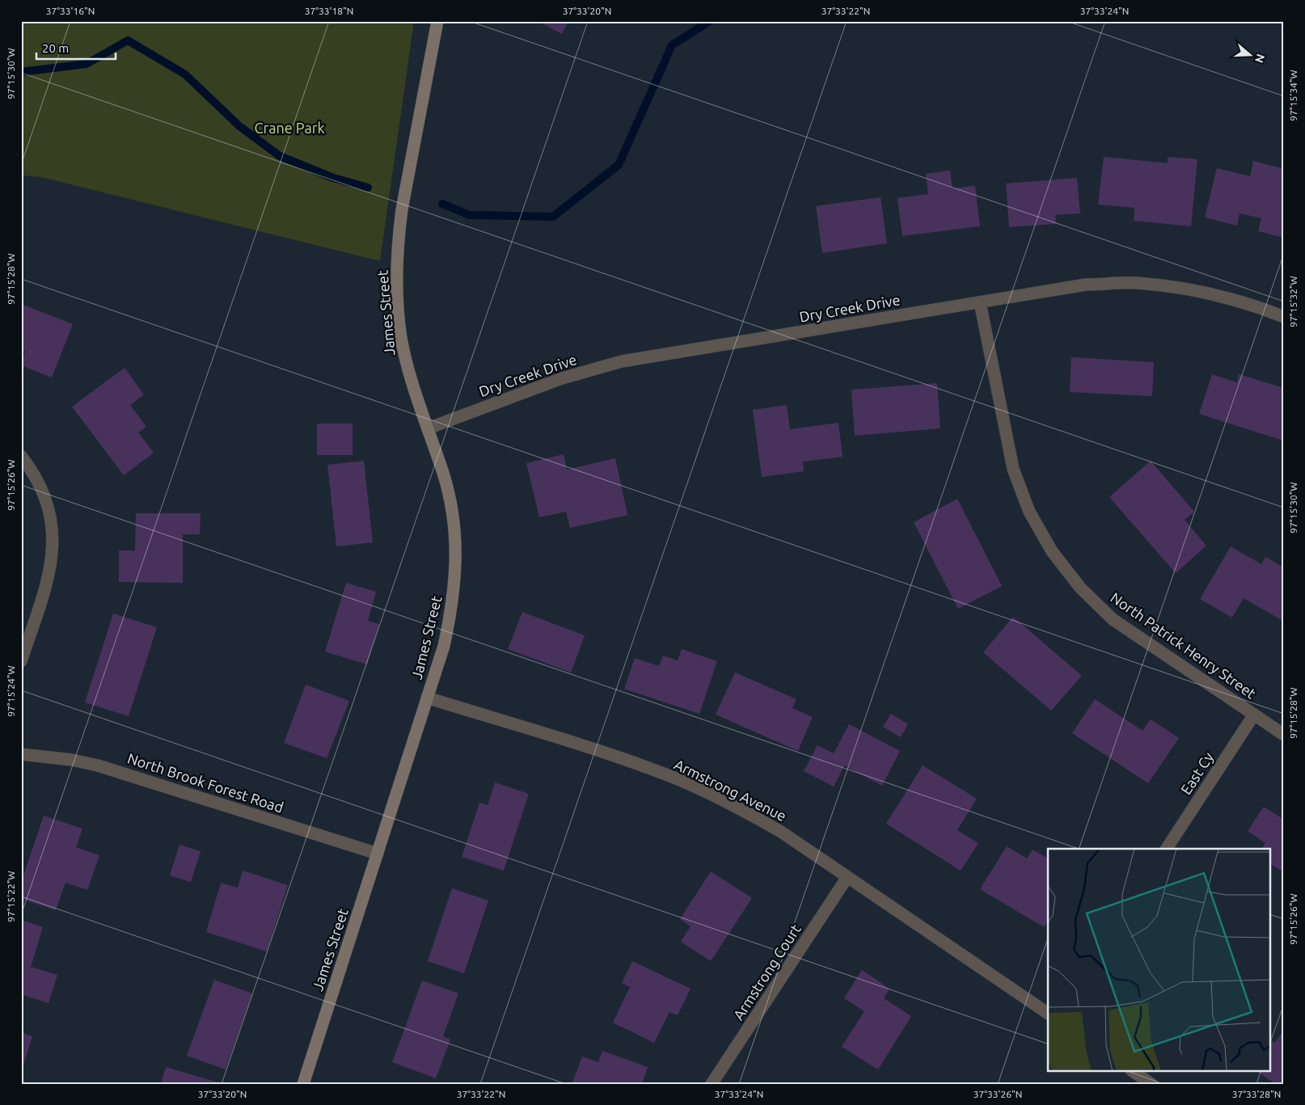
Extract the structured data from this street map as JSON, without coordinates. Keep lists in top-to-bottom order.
{
  "streets": {
    "street": [
      "Dry Creek Drive",
      "James Street",
      "North Patrick Henry Street",
      "East Cy",
      "North Brook Forest Road",
      "Armstrong Avenue",
      "Armstrong Court"
    ]
  },
  "crossings": [
    ["Dry Creek Drive", "James Street"],
    ["Dry Creek Drive", "North Patrick Henry Street"],
    ["James Street", "North Brook Forest Road"],
    ["James Street", "Armstrong Avenue"],
    ["North Patrick Henry Street", "East Cy"],
    ["Armstrong Avenue", "Armstrong Court"]
  ],
  "parks": ["Crane Park"],
  "scale_bar": "20 m",
  "north": "right",
  "coordinates": [
    "37°33'16\"N",
    "37°33'18\"N",
    "37°33'20\"N",
    "37°33'22\"N",
    "37°33'24\"N",
    "97°15'30\"W",
    "97°15'34\"W",
    "97°15'28\"W",
    "97°15'32\"W",
    "97°15'26\"W",
    "97°15'24\"W",
    "97°15'22\"W",
    "37°33'26\"N",
    "37°33'28\"N"
  ]
}
